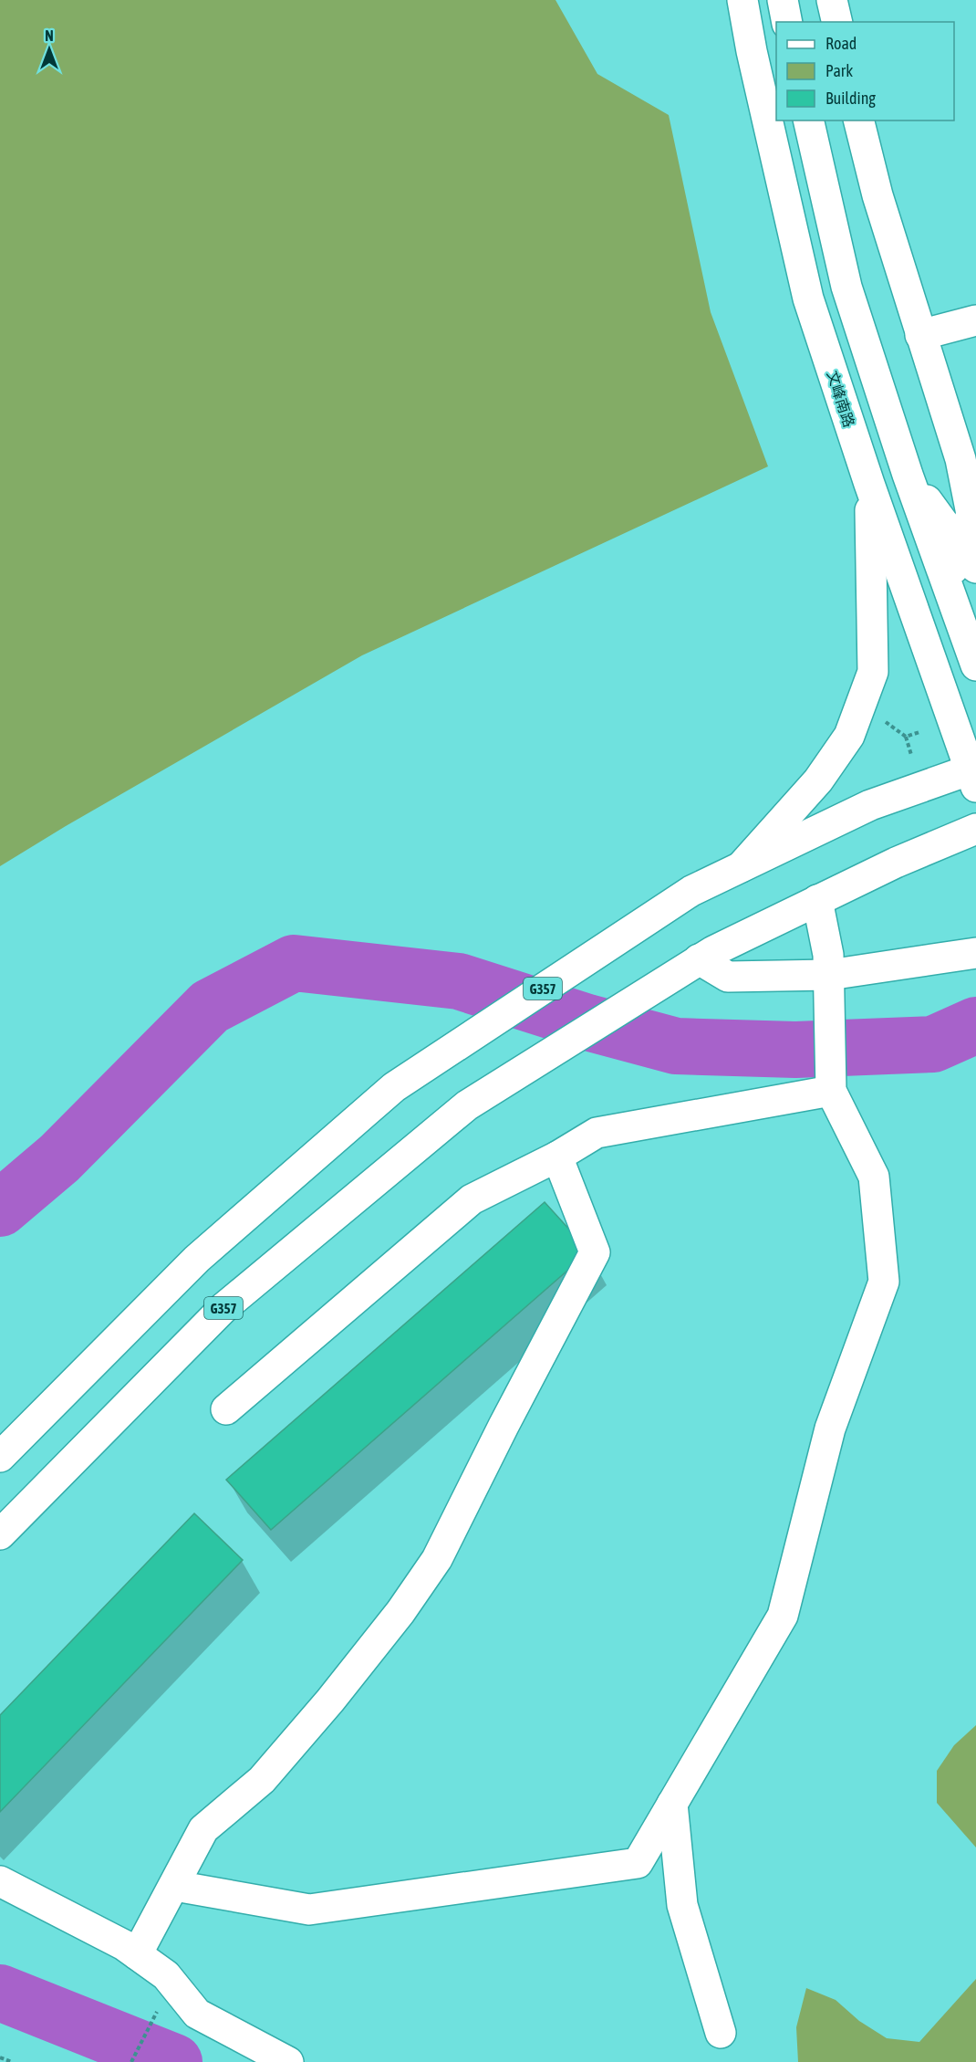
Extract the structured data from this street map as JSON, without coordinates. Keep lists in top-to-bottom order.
{
  "streets": {
    "main road": ["文峰南路", "G357"]
  },
  "crossings": [
    ["文峰南路", "G357"]
  ],
  "legend": ["Road", "Park", "Building"],
  "north": "top"
}
